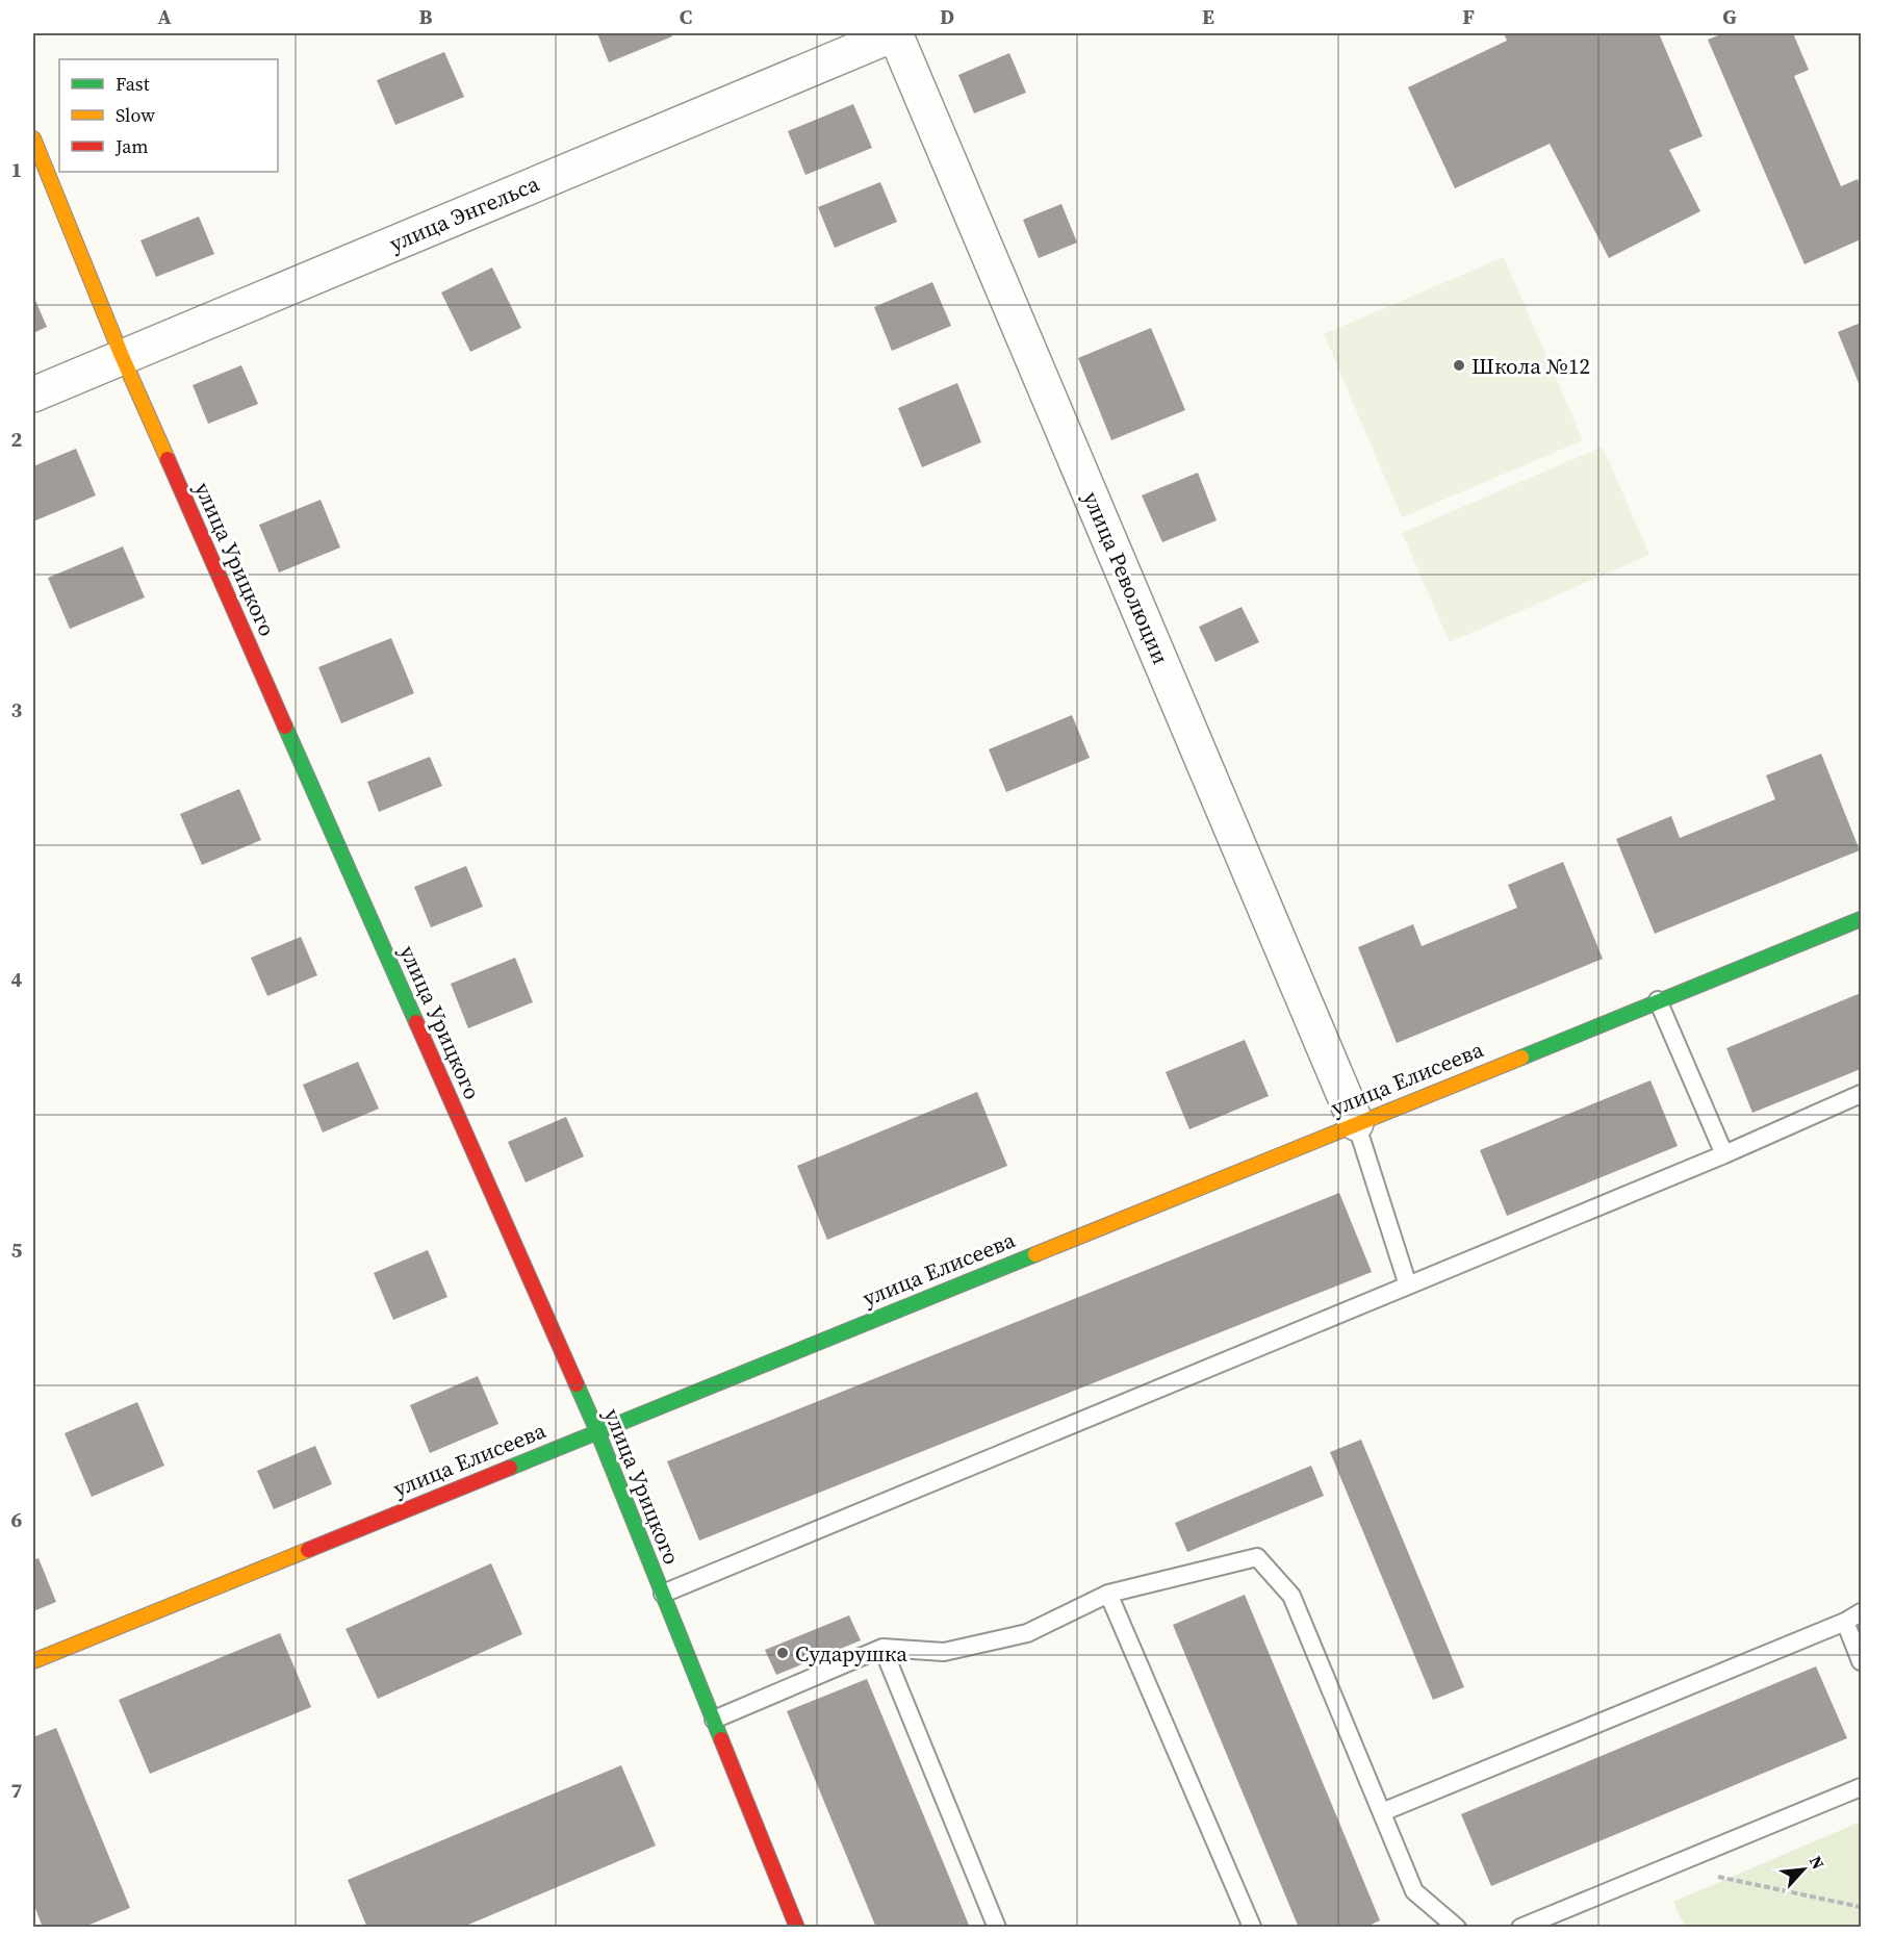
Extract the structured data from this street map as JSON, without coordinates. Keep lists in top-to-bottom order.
{
  "streets": {
    "street": [
      "улица Энгельса",
      "улица Урицкого",
      "улица Революции",
      "улица Елисеева"
    ]
  },
  "crossings": [
    ["улица Энгельса", "улица Урицкого"],
    ["улица Энгельса", "улица Революции"],
    ["улица Урицкого", "улица Елисеева"],
    ["улица Революции", "улица Елисеева"]
  ],
  "places": ["Школа №12", "Сударушка"],
  "legend": ["Fast", "Slow", "Jam"],
  "north": "top right",
  "grid": {
    "columns": [
      "A",
      "B",
      "C",
      "D",
      "E",
      "F",
      "G"
    ],
    "rows": [
      "1",
      "2",
      "3",
      "4",
      "5",
      "6",
      "7"
    ]
  }
}
